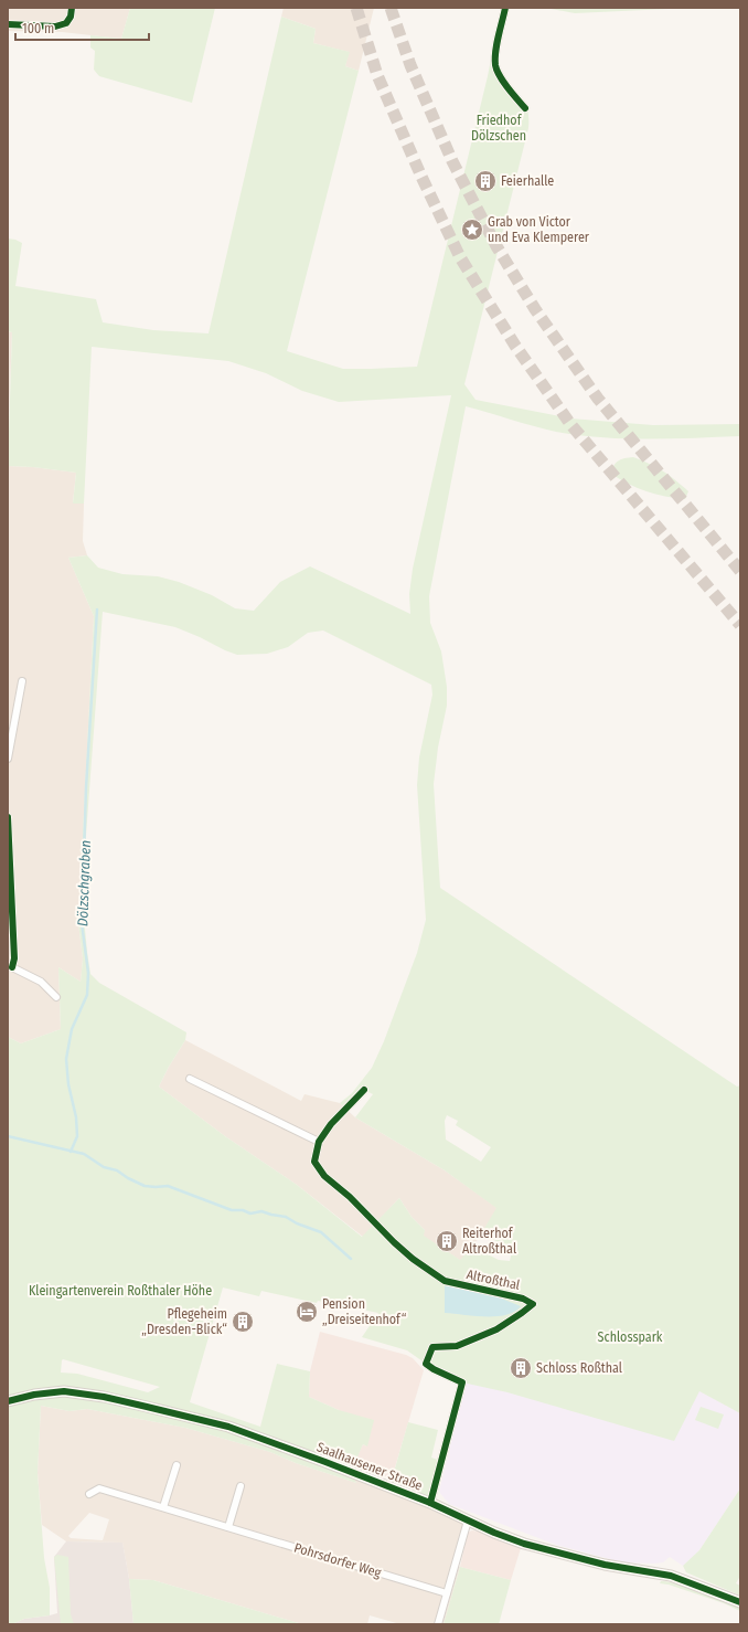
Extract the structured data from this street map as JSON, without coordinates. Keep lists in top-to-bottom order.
{
  "streets": {
    "street": ["Altroßthal", "Saalhausener Straße", "Pohrsdorfer Weg"]
  },
  "crossings": [
    ["Altroßthal", "Saalhausener Straße"]
  ],
  "water": ["Dölzschgraben"],
  "parks": ["Friedhof Dölzschen", "Kleingartenverein Roßthaler Höhe", "Schlosspark"],
  "places": {
    "building": [
      "Feierhalle",
      "Reiterhof Altroßthal",
      "Pflegeheim „Dresden-Blick“",
      "Schloss Roßthal"
    ],
    "place": ["Grab von Victor und Eva Klemperer"],
    "hotel": ["Pension „Dreiseitenhof“"]
  },
  "scale_bar": "100 m"
}
